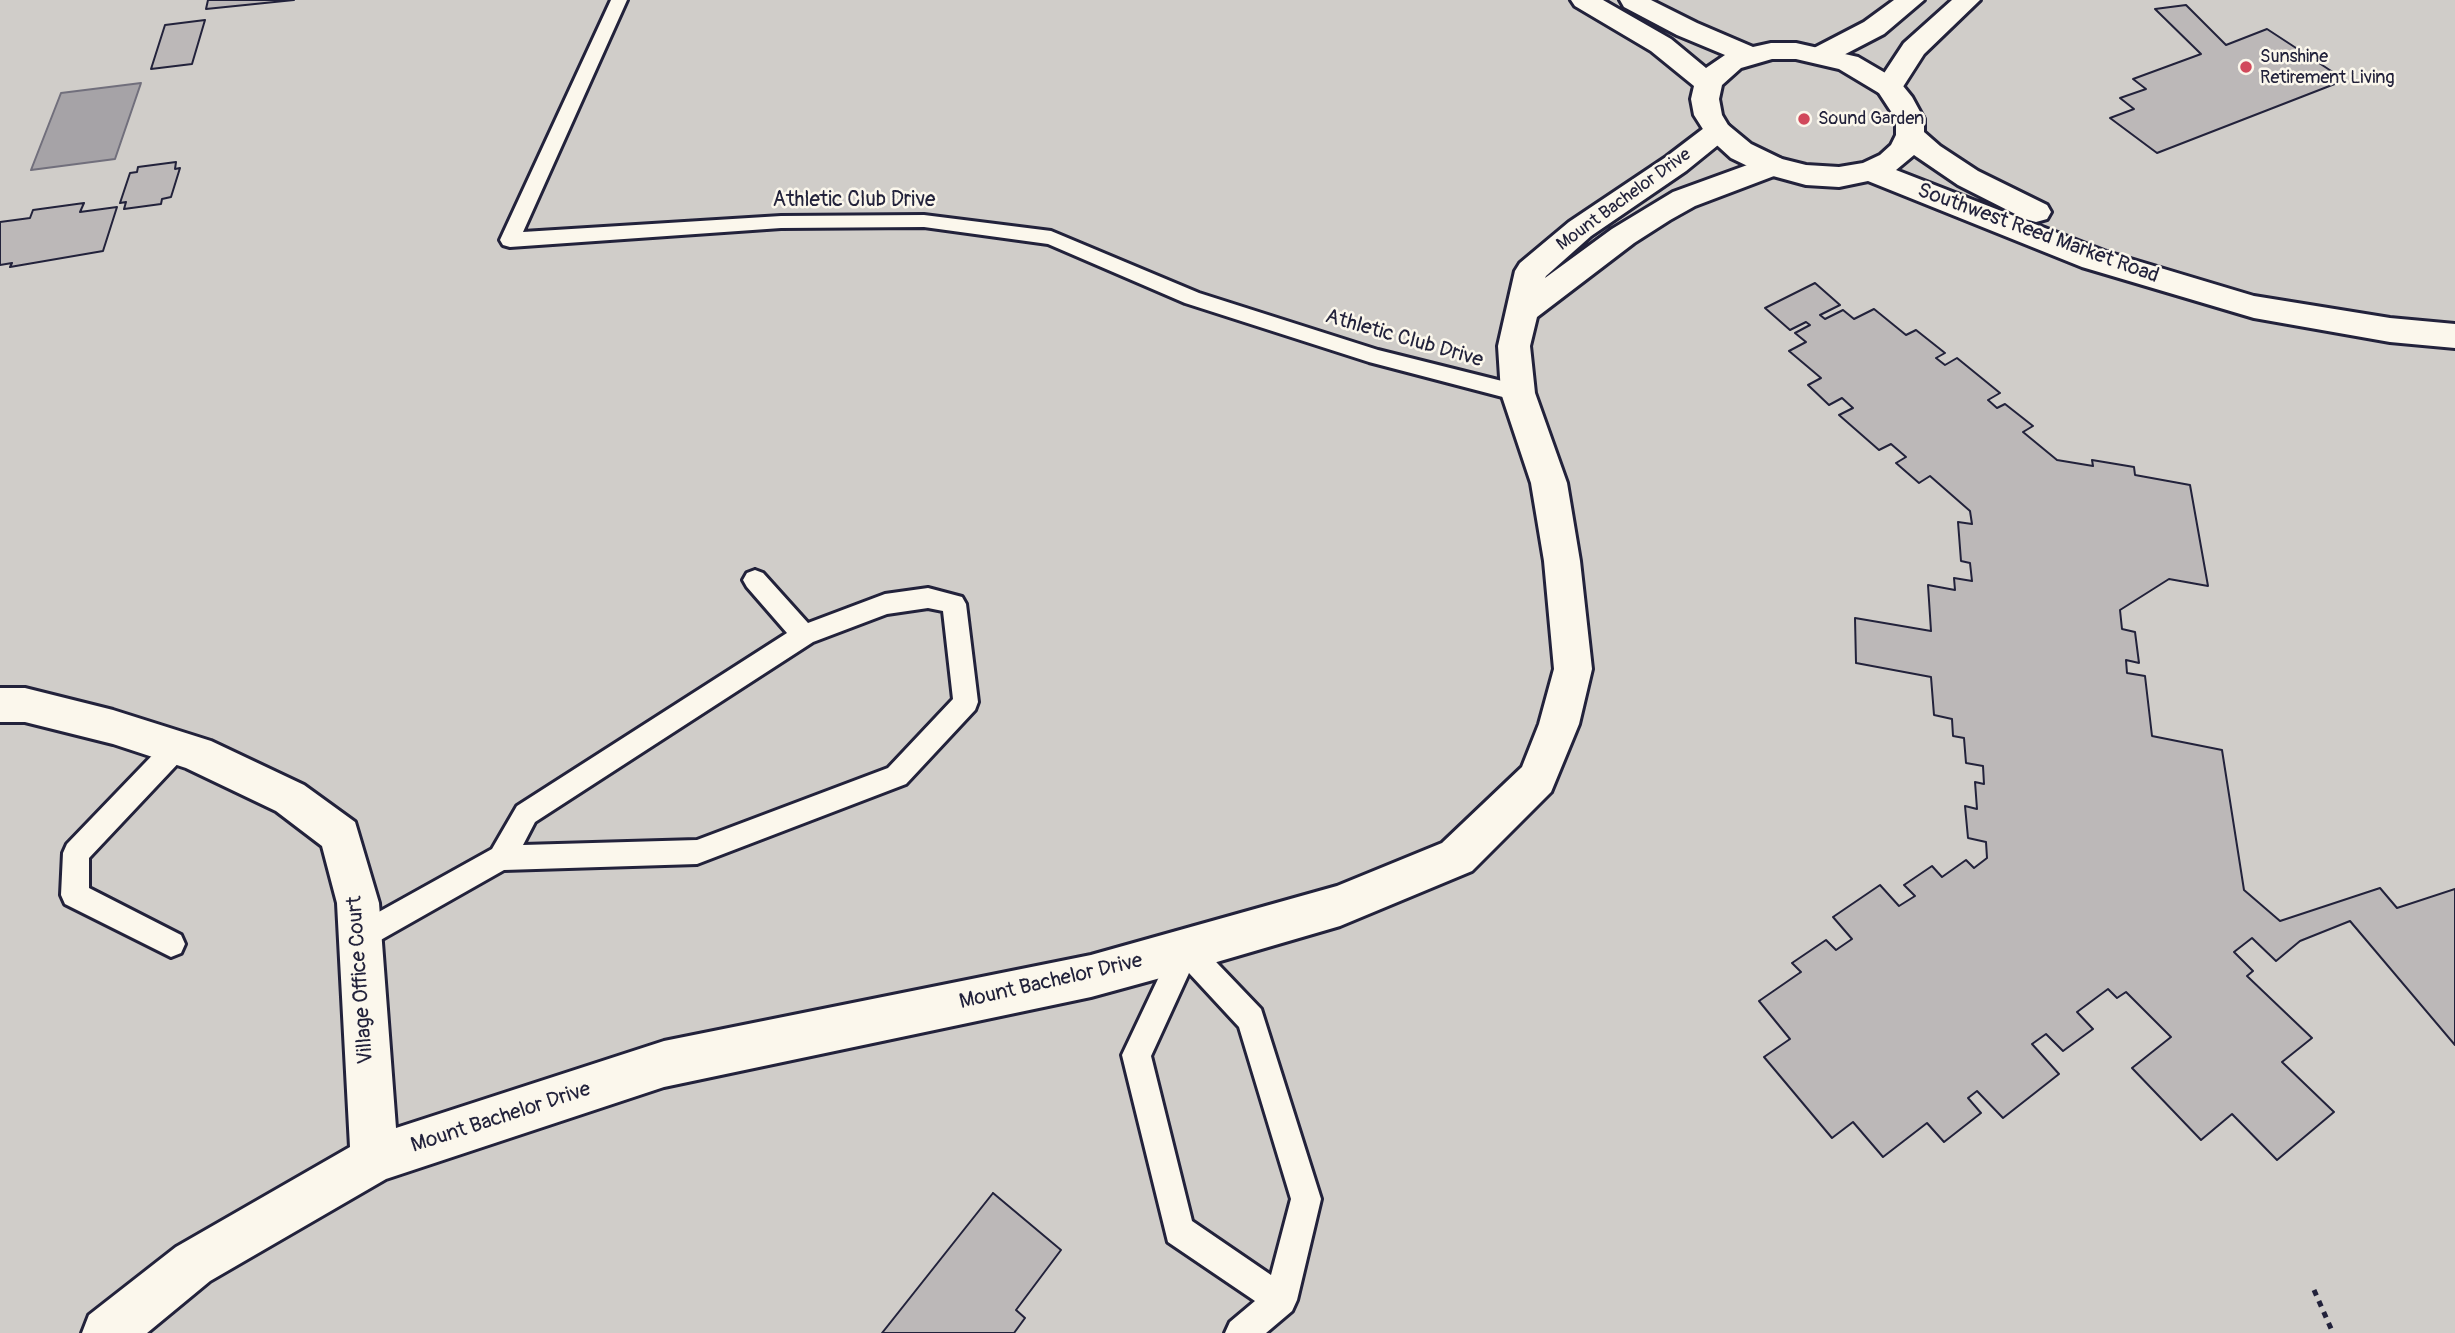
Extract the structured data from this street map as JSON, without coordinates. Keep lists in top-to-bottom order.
{
  "streets": {
    "street": ["Mount Bachelor Drive", "Southwest Reed Market Road", "Village Office Court"],
    "lane": ["Athletic Club Drive"]
  },
  "crossings": [
    ["Mount Bachelor Drive", "Athletic Club Drive"],
    ["Mount Bachelor Drive", "Southwest Reed Market Road"],
    ["Mount Bachelor Drive", "Village Office Court"]
  ],
  "places": ["Sunshine Retirement Living", "Sound Garden"]
}
